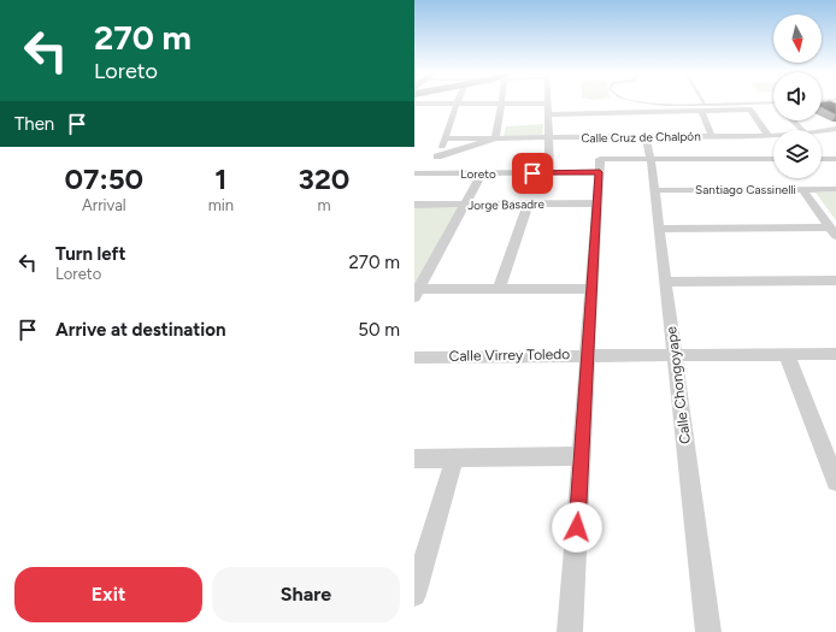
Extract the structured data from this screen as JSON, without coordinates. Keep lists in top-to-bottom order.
{
  "streets": {
    "street": [
      "Calle Cruz de Chalpón",
      "Loreto",
      "Santiago Cassinelli",
      "Jorge Basadre",
      "Calle Virrey Toledo",
      "Calle Chongoyape"
    ]
  },
  "crossings": [
    ["Calle Cruz de Chalpón", "Loreto"],
    ["Calle Cruz de Chalpón", "Calle Chongoyape"],
    ["Loreto", "Calle Chongoyape"],
    ["Santiago Cassinelli", "Calle Chongoyape"],
    ["Calle Virrey Toledo", "Calle Chongoyape"]
  ],
  "north": "bottom",
  "page": {
    "turn": ["270 m", "Loreto"],
    "then": "Then",
    "eta": [
      "07:50",
      "Arrival",
      "1",
      "min",
      "320",
      "m"
    ],
    "list": [
      {
        "name": "Turn left",
        "note": "Loreto",
        "value": "270 m"
      },
      {
        "name": "Arrive at destination",
        "value": "50 m"
      }
    ],
    "buttons": ["Exit", "Share"]
  }
}
